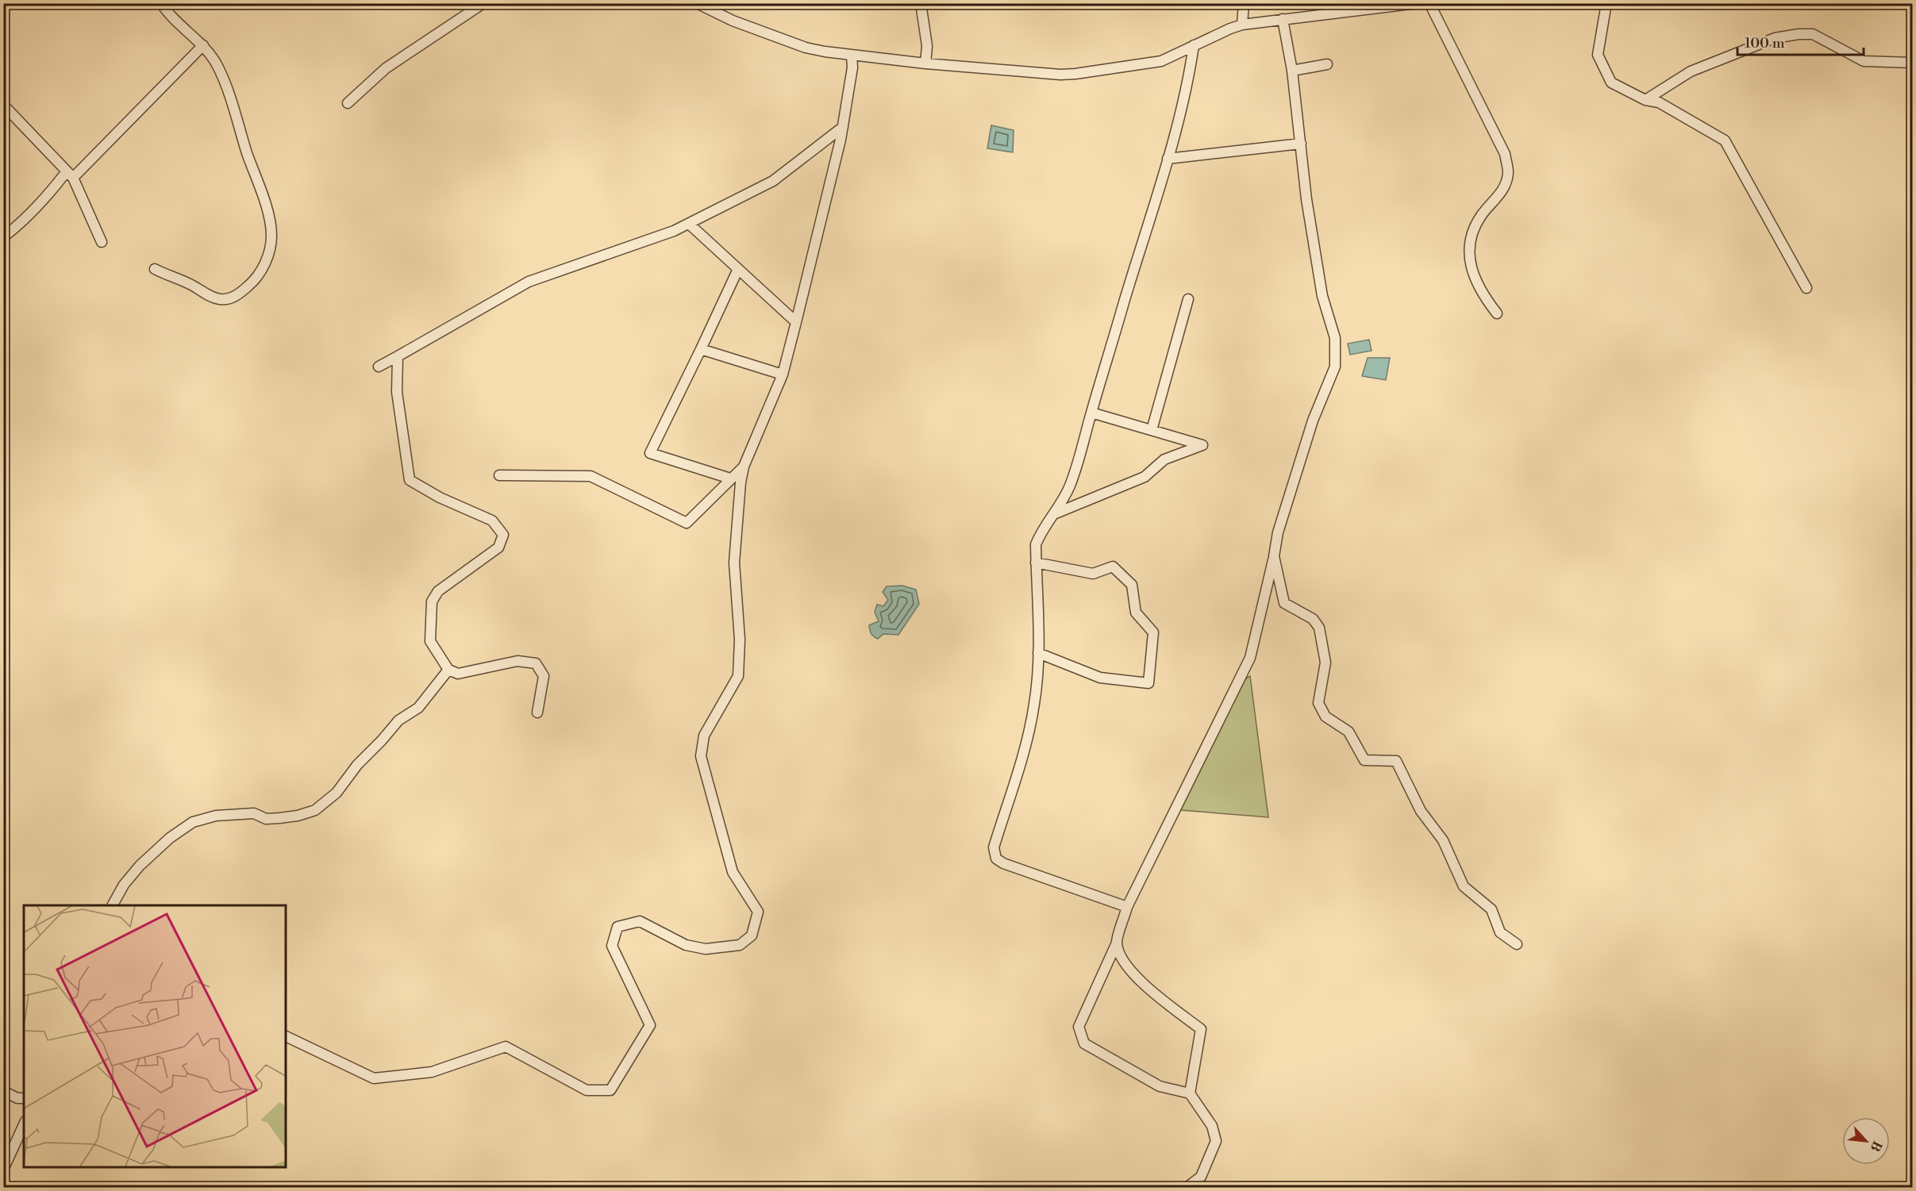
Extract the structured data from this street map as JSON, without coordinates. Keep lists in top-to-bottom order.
{
  "scale_bar": "100 m",
  "north": "bottom right"
}
